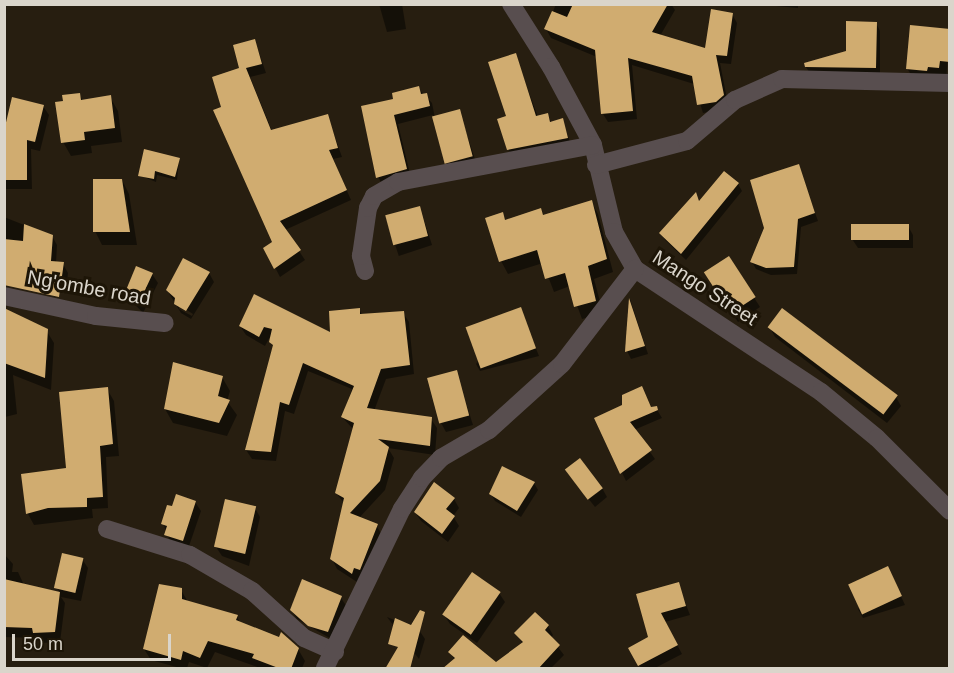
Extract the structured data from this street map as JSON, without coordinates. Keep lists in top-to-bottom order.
{
  "streets": {
    "street": ["Ng'ombe road", "Mango Street"]
  },
  "scale_bar": "50 m"
}
